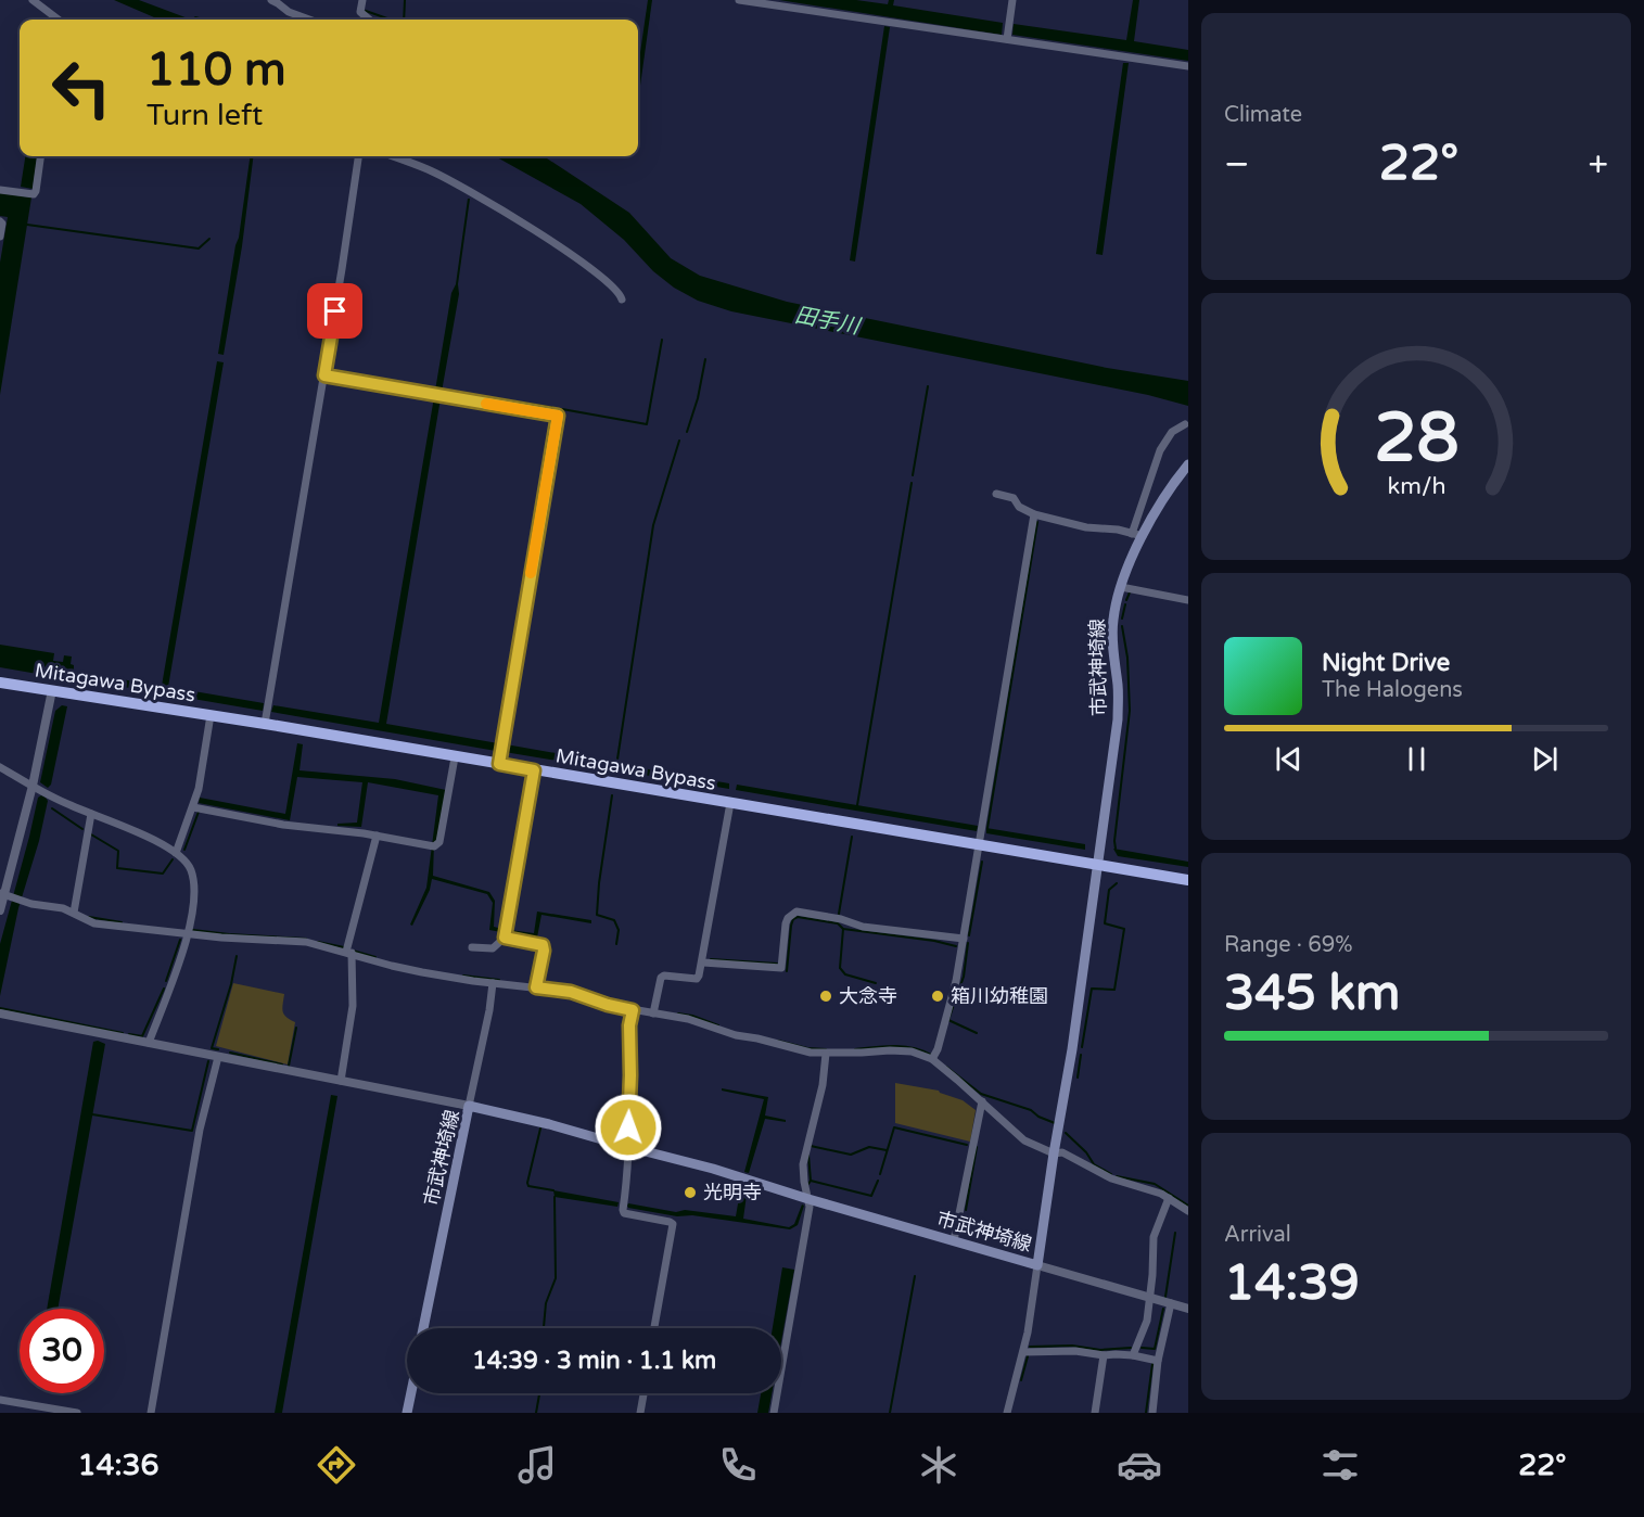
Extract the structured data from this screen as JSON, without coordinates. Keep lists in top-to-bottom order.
{
  "streets": {
    "highway": ["Mitagawa Bypass"],
    "main road": ["市武神埼線"]
  },
  "crossings": [
    ["市武神埼線", "Mitagawa Bypass"]
  ],
  "water": ["田手川"],
  "places": ["大念寺", "箱川幼稚園", "光明寺"],
  "page": {
    "tile": [
      "Climate",
      ["Range · 69%", "345 km"],
      ["Arrival", "14:39"]
    ],
    "turn": ["110 m", "Turn left"],
    "heat": ["−", "22°", "+"],
    "song": ["Night Drive", "The Halogens"],
    "limit": "30",
    "trip": "14:39 · 3 min · 1.1 km",
    "tabs": ["14:36", "22°"],
    "gauge": ["28", "km/h"]
  }
}
